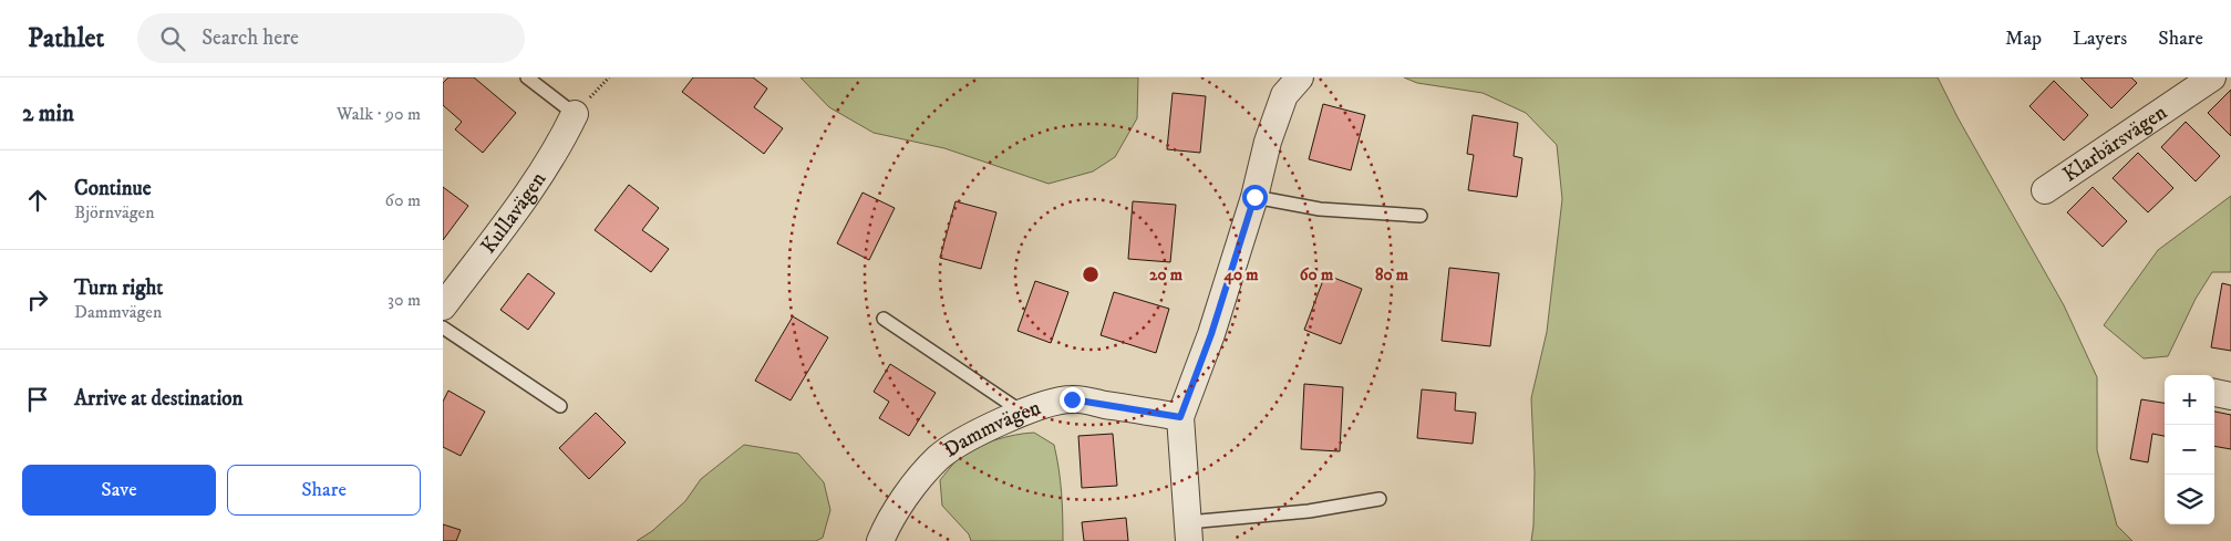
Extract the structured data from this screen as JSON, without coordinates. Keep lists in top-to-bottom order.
{
  "streets": {
    "street": ["Klarbärsvägen", "Kullavägen", "Dammvägen"]
  },
  "page": {
    "header": "Pathlet",
    "search": "Search here",
    "nav": ["Map", "Layers", "Share"],
    "heading": ["2 min", "Walk · 90 m"],
    "list": [
      ["Continue", "Björnvägen", "60 m"],
      ["Turn right", "Dammvägen", "30 m"],
      "Arrive at destination"
    ],
    "map_buttons": ["+", "−"],
    "buttons": ["Save", "Share"]
  },
  "rings": [
    "20 m",
    "40 m",
    "60 m",
    "80 m"
  ]
}
